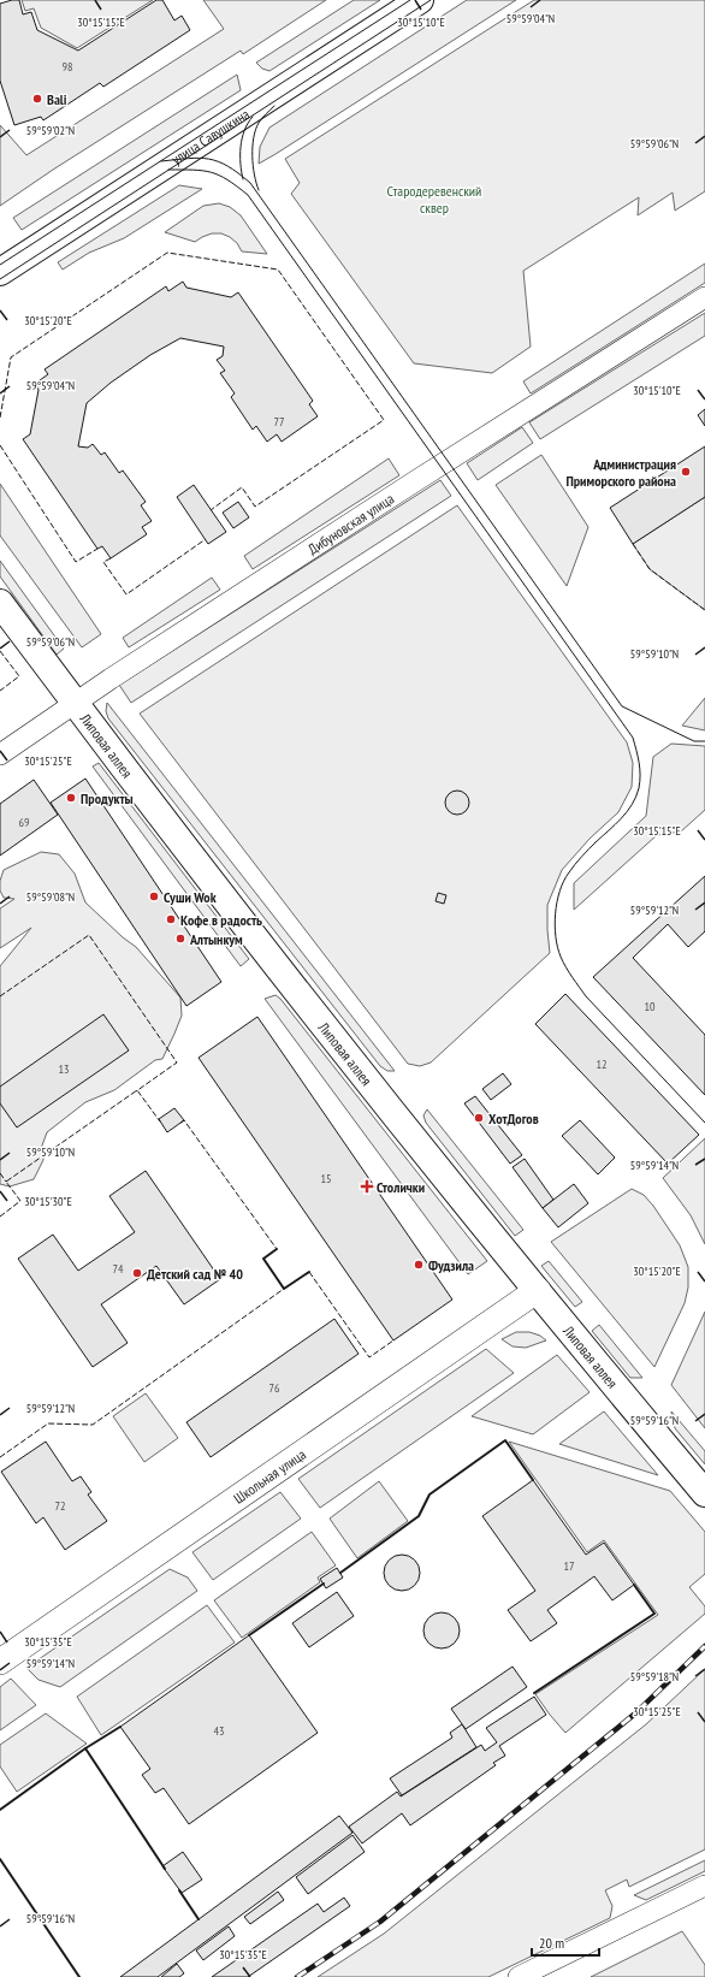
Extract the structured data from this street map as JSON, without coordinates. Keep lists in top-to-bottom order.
{
  "streets": {
    "main road": ["улица Савушкина", "Липовая аллея"],
    "street": ["Дибуновская улица", "Школьная улица"]
  },
  "crossings": [
    ["Дибуновская улица", "Липовая аллея"],
    ["Липовая аллея", "Школьная улица"]
  ],
  "parks": ["Стародеревенский сквер"],
  "places": {
    "other": [
      "Bali",
      "Администрация Приморского района",
      "Продукты",
      "Суши Wok",
      "Кофе в радость",
      "Алтынкум",
      "ХотДогов",
      "Фудзила",
      "Детский сад № 40"
    ],
    "health": ["Столички"]
  },
  "house_numbers": [
    "98",
    "77",
    "69",
    "10",
    "12",
    "13",
    "15",
    "74",
    "76",
    "72",
    "17",
    "43"
  ],
  "scale_bar": "20 m",
  "coordinates": [
    "59°59'04\"N",
    "30°15'15\"E",
    "30°15'10\"E",
    "59°59'02\"N",
    "59°59'06\"N",
    "30°15'20\"E",
    "59°59'10\"N",
    "30°15'25\"E",
    "59°59'08\"N",
    "59°59'12\"N",
    "59°59'14\"N",
    "30°15'30\"E",
    "59°59'16\"N",
    "30°15'35\"E",
    "59°59'18\"N"
  ]
}
